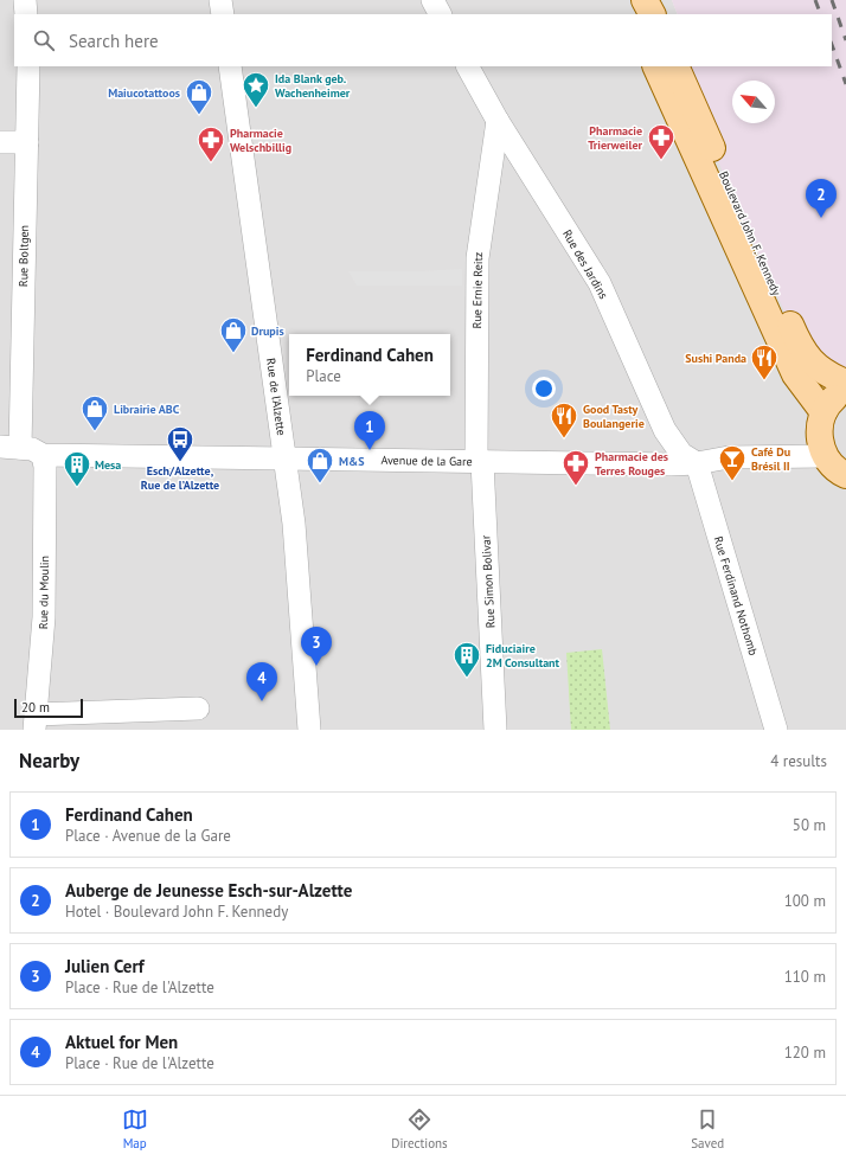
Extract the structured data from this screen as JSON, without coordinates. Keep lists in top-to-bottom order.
{
  "streets": {
    "main road": ["Boulevard John F. Kennedy"],
    "street": [
      "Rue Boltgen",
      "Rue des Jardins",
      "Rue Ernie Reitz",
      "Rue de l'Alzette",
      "Avenue de la Gare",
      "Rue Simon Bolivar",
      "Rue du Moulin",
      "Rue Ferdinand Nothomb"
    ]
  },
  "crossings": [
    ["Rue Boltgen", "Avenue de la Gare"],
    ["Rue des Jardins", "Rue Ernie Reitz"],
    ["Rue des Jardins", "Avenue de la Gare"],
    ["Rue des Jardins", "Rue Ferdinand Nothomb"],
    ["Rue Ernie Reitz", "Avenue de la Gare"],
    ["Rue Ernie Reitz", "Rue Simon Bolivar"],
    ["Rue de l'Alzette", "Avenue de la Gare"],
    ["Avenue de la Gare", "Rue Simon Bolivar"],
    ["Avenue de la Gare", "Rue du Moulin"],
    ["Avenue de la Gare", "Rue Ferdinand Nothomb"]
  ],
  "places": {
    "place": ["Ida Blank geb. Wachenheimer"],
    "shop": [
      "Maiucotattoos",
      "Drupis",
      "Librairie ABC",
      "M&S"
    ],
    "pharmacy": ["Pharmacie Trierweiler", "Pharmacie Welschbillig", "Pharmacie des Terres Rouges"],
    "restaurant": ["Sushi Panda", "Good Tasty Boulangerie"],
    "bus stop": ["Esch/Alzette, Rue de l’Alzette"],
    "bar": ["Café Du Brésil II"],
    "building": ["Mesa", "Fiduciaire 2M Consultant"]
  },
  "scale_bar": "20 m",
  "north": "top left",
  "page": {
    "search": "Search here",
    "pins": [
      "2",
      "1",
      "3",
      "4"
    ],
    "popup": ["Ferdinand Cahen", "Place"],
    "scale": "20 m",
    "heading": ["Nearby", "4 results"],
    "list": [
      {
        "mark": "1",
        "name": "Ferdinand Cahen",
        "note": "Place · Avenue de la Gare",
        "value": "50 m"
      },
      {
        "mark": "2",
        "name": "Auberge de Jeunesse Esch-sur-Alzette",
        "note": "Hotel · Boulevard John F. Kennedy",
        "value": "100 m"
      },
      {
        "mark": "3",
        "name": "Julien Cerf",
        "note": "Place · Rue de l'Alzette",
        "value": "110 m"
      },
      {
        "mark": "4",
        "name": "Aktuel for Men",
        "note": "Place · Rue de l'Alzette",
        "value": "120 m"
      }
    ],
    "nav": ["Map", "Directions", "Saved"]
  }
}
